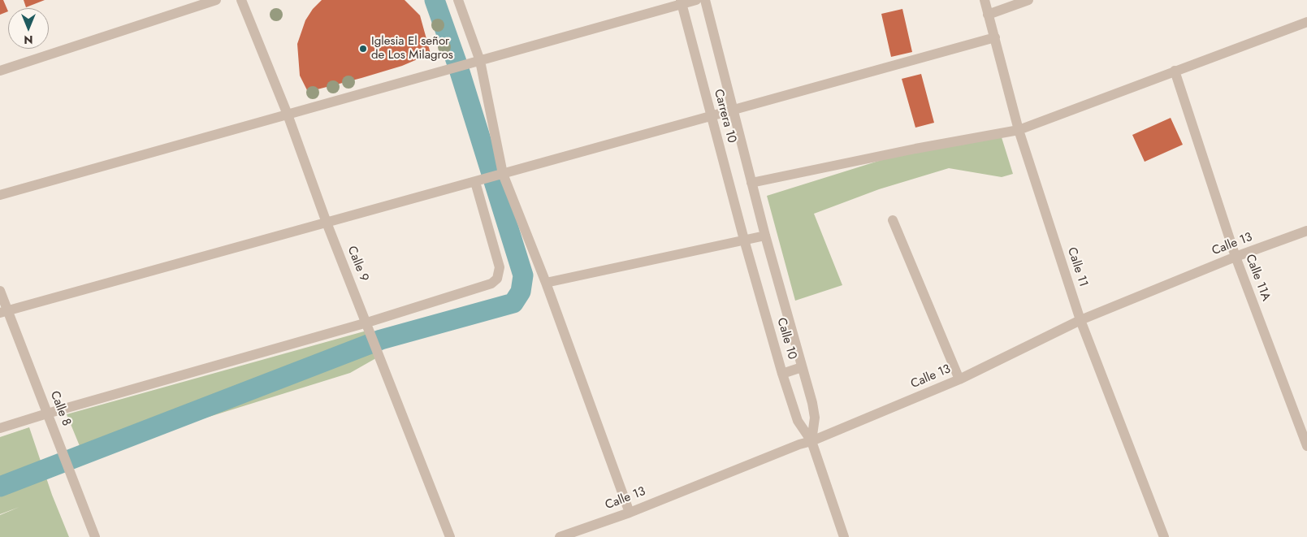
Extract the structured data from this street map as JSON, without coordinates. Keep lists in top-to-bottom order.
{
  "streets": {
    "street": [
      "Carrera 10",
      "Calle 13",
      "Calle 9",
      "Calle 11",
      "Calle 11A",
      "Calle 10",
      "Calle 8"
    ]
  },
  "crossings": [
    ["Carrera 10", "Calle 10"],
    ["Calle 13", "Calle 11"],
    ["Calle 13", "Calle 11A"],
    ["Calle 13", "Calle 10"]
  ],
  "places": ["Iglesia El señor de Los Milagros"],
  "north": "bottom"
}
